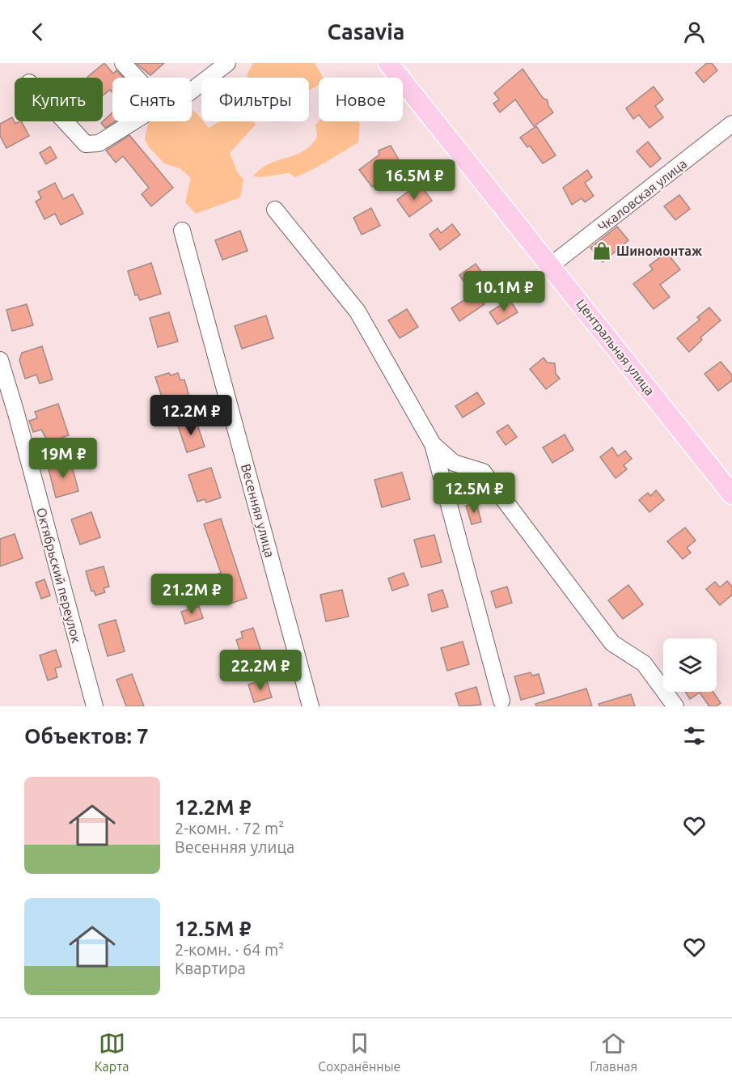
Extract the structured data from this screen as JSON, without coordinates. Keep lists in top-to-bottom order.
{
  "streets": {
    "main road": ["Центральная улица"],
    "street": ["Чкаловская улица", "Весенняя улица", "Октябрьский переулок"]
  },
  "crossings": [
    ["Чкаловская улица", "Центральная улица"]
  ],
  "places": {
    "shop": ["Шиномонтаж"]
  },
  "page": {
    "header": "Casavia",
    "chip": [
      "Купить",
      "Снять",
      "Фильтры",
      "Новое"
    ],
    "price": [
      "16.5M ₽",
      "10.1M ₽",
      "12.2M ₽",
      "19M ₽",
      "12.5M ₽",
      "21.2M ₽",
      "22.2M ₽"
    ],
    "heading": "Объектов: 7",
    "list": [
      {
        "name": "12.2M ₽",
        "note": "2-комн. · 72 m² · Весенняя улица"
      },
      {
        "name": "12.5M ₽",
        "note": "2-комн. · 64 m² · Квартира"
      }
    ],
    "tabs": ["Карта", "Сохранённые", "Главная"]
  }
}
